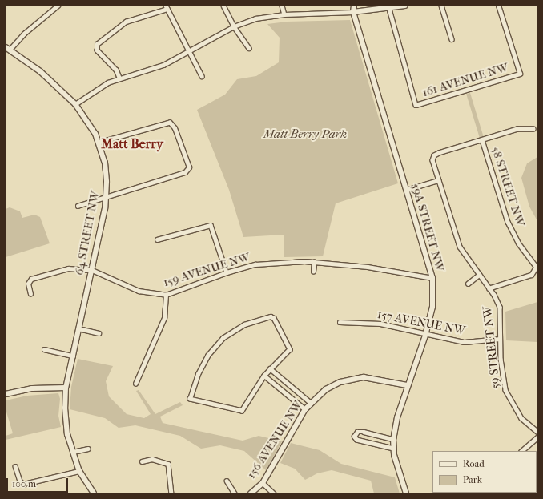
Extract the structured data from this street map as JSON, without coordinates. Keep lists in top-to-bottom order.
{
  "streets": {
    "street": [
      "161 AVENUE NW",
      "58 STREET NW",
      "59A STREET NW",
      "64 STREET NW",
      "159 AVENUE NW",
      "157 AVENUE NW",
      "59 STREET NW",
      "156 AVENUE NW"
    ]
  },
  "crossings": [
    ["58 STREET NW", "59 STREET NW"],
    ["59A STREET NW", "159 AVENUE NW"],
    ["59A STREET NW", "157 AVENUE NW"],
    ["59A STREET NW", "156 AVENUE NW"],
    ["64 STREET NW", "159 AVENUE NW"],
    ["157 AVENUE NW", "59 STREET NW"]
  ],
  "districts": ["Matt Berry"],
  "parks": ["Matt Berry Park"],
  "legend": ["Road", "Park"],
  "scale_bar": "100 m"
}
